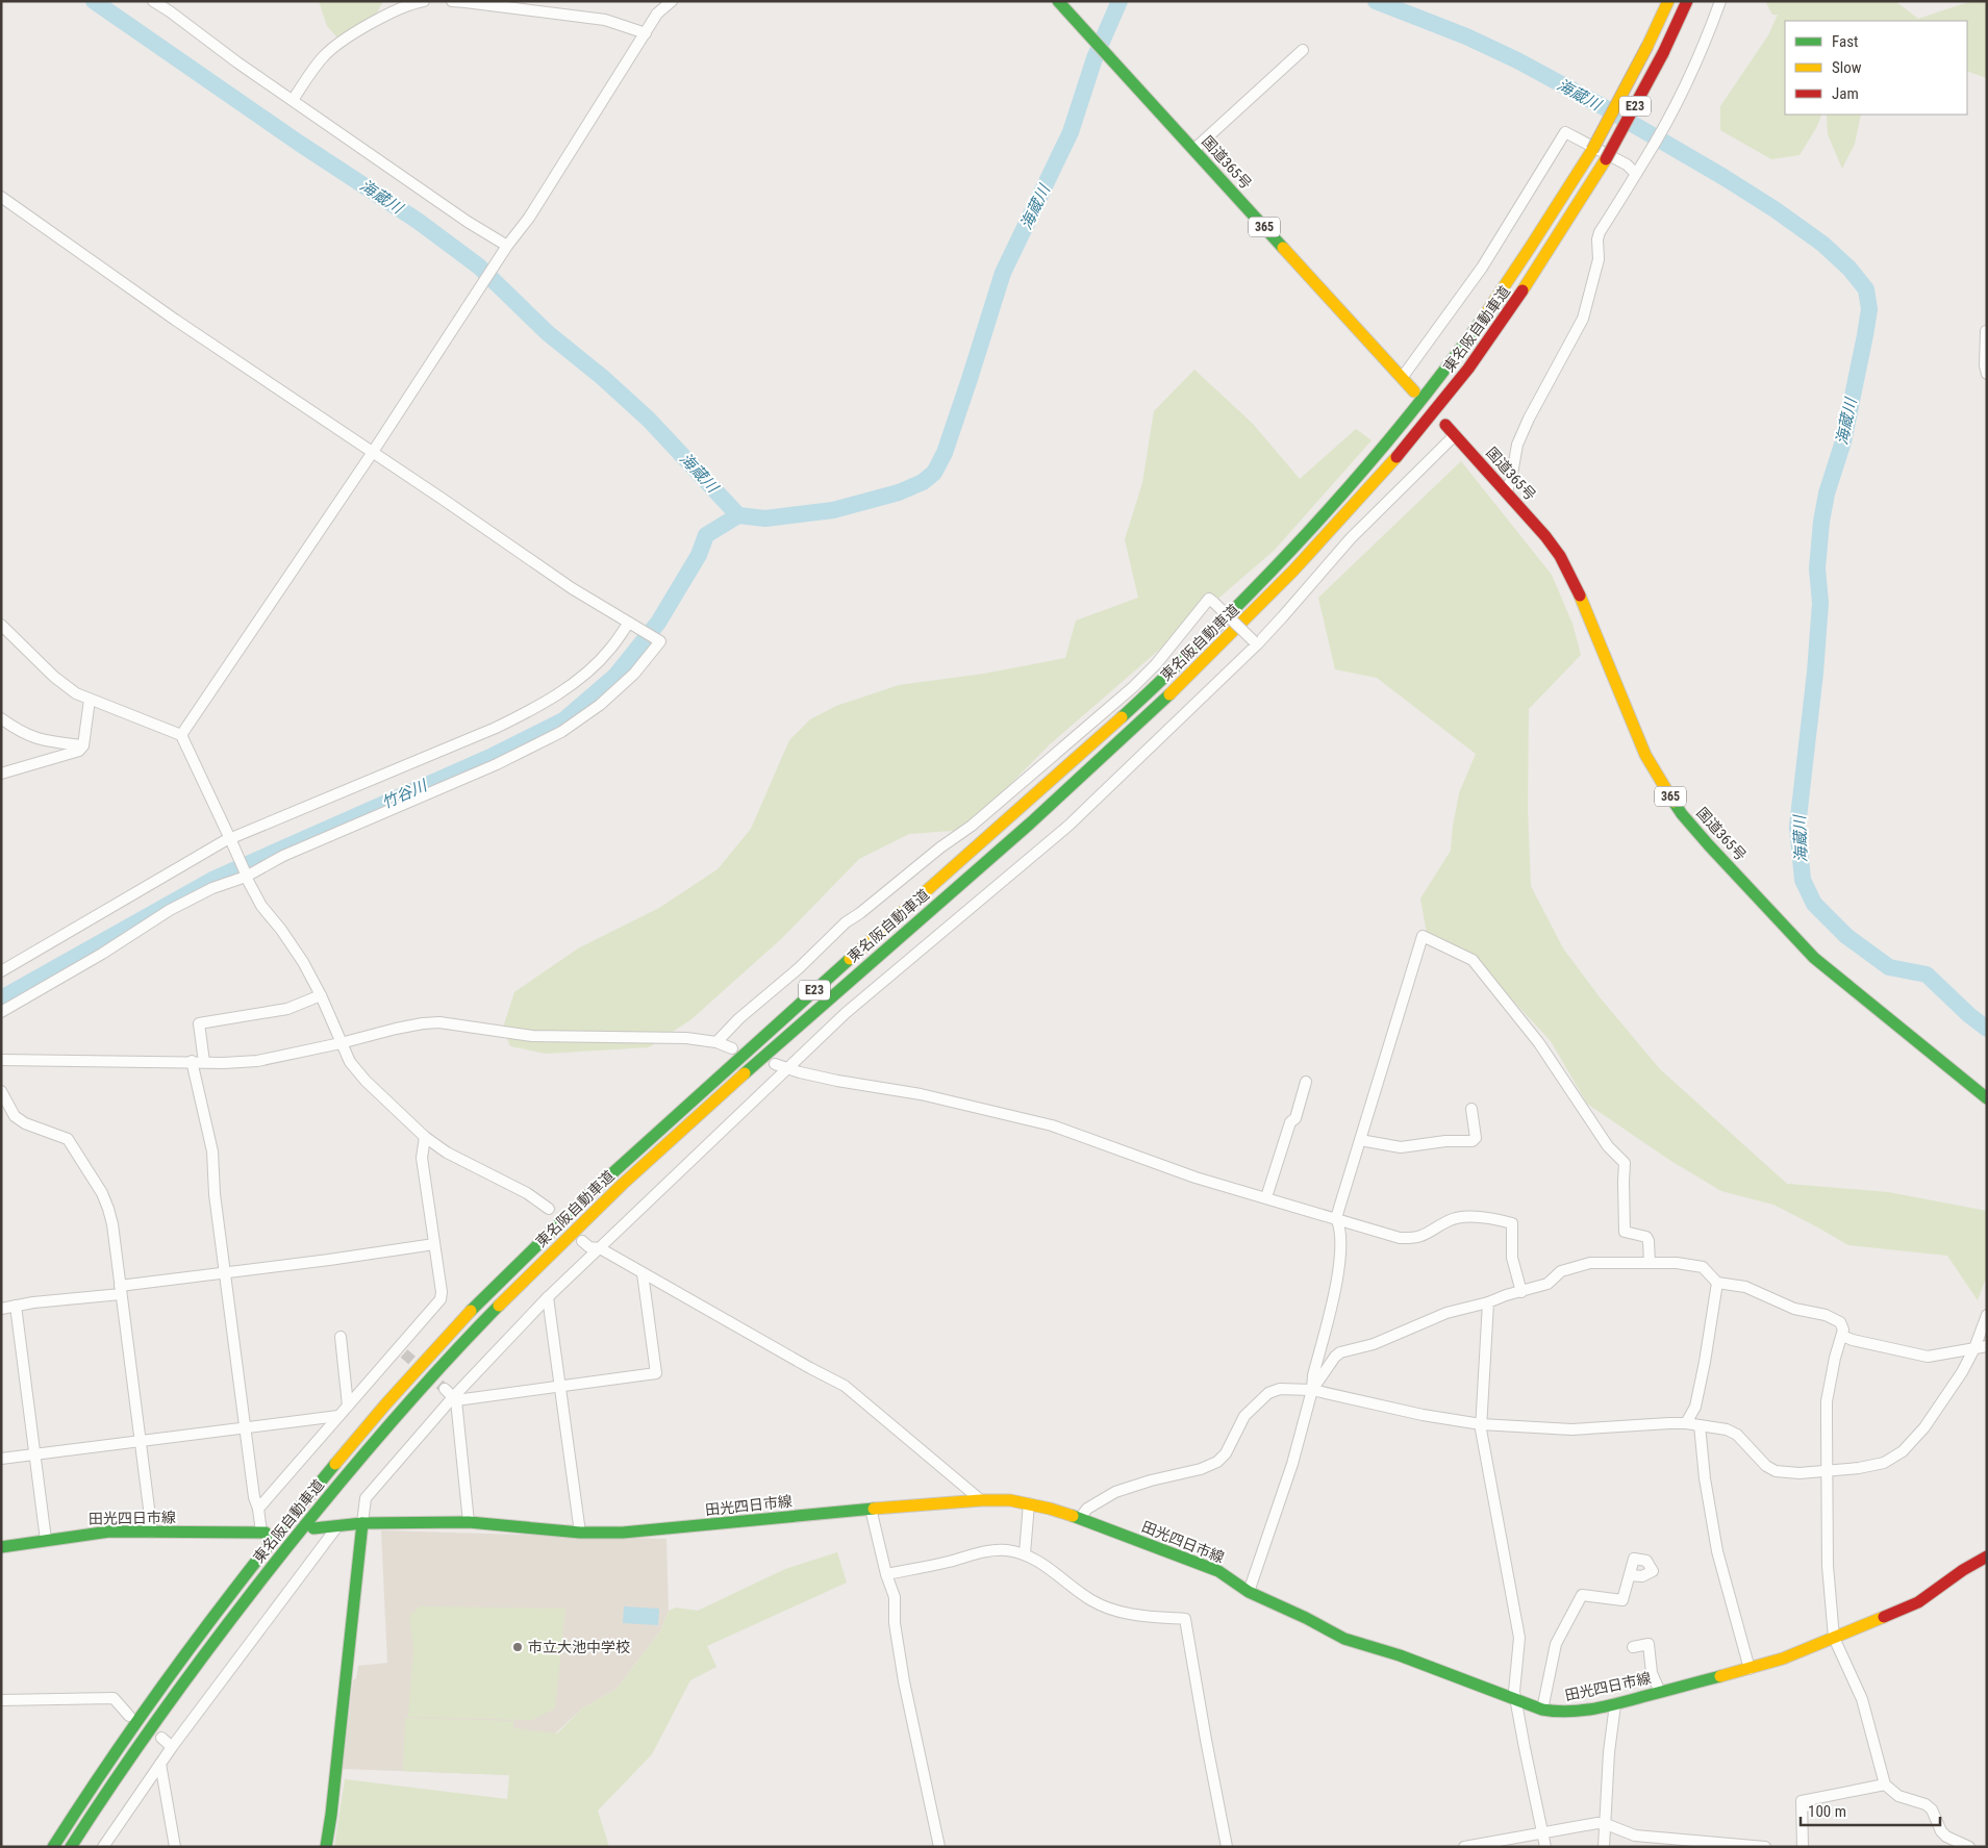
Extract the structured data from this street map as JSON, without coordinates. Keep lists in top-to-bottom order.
{
  "streets": {
    "main road": [
      "E23",
      "国道365号",
      "365",
      "東名阪自動車道",
      "田光四日市線"
    ]
  },
  "water": ["海蔵川", "竹谷川"],
  "places": ["市立大池中学校"],
  "legend": ["Fast", "Slow", "Jam"],
  "scale_bar": "100 m"
}
